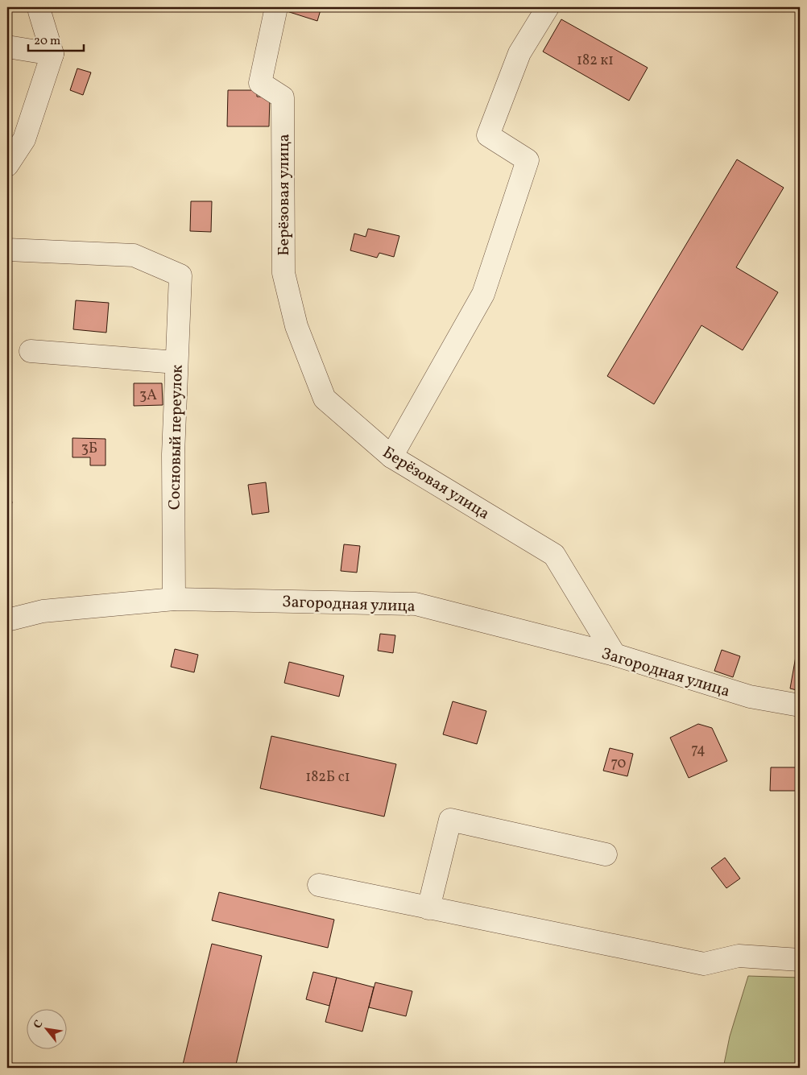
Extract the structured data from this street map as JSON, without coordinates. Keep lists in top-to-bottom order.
{
  "streets": {
    "street": ["Берёзовая улица", "Сосновый переулок", "Загородная улица"]
  },
  "crossings": [
    ["Берёзовая улица", "Загородная улица"],
    ["Сосновый переулок", "Загородная улица"]
  ],
  "house_numbers": [
    "182 к1",
    "3А",
    "3Б",
    "74",
    "70",
    "182Б с1"
  ],
  "scale_bar": "20 m",
  "north": "top left"
}
